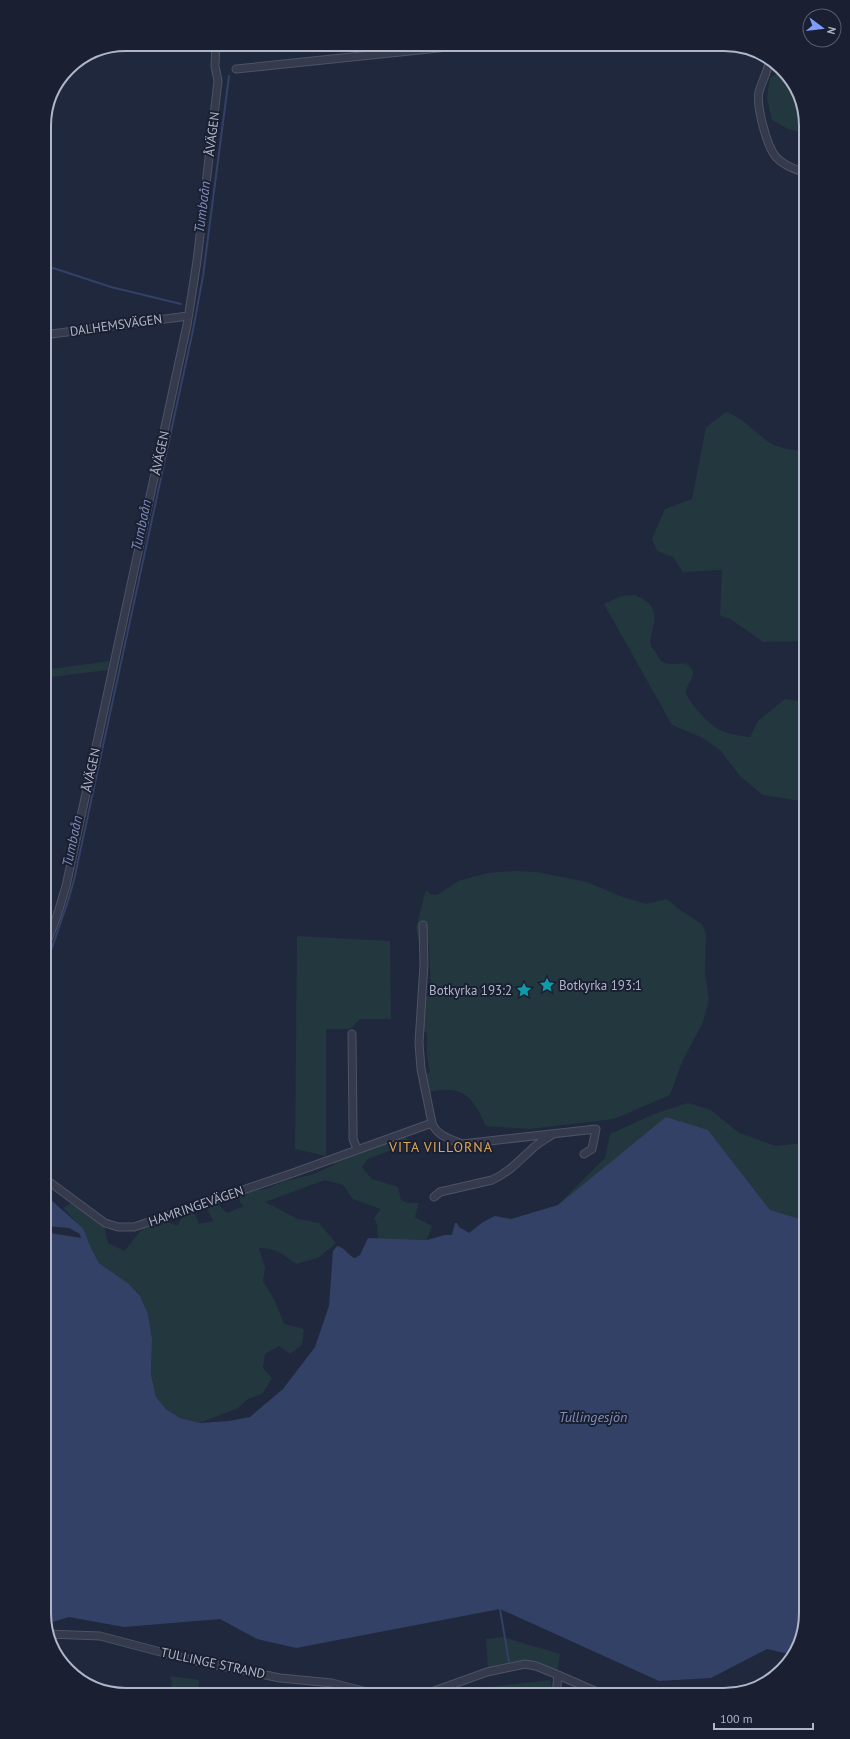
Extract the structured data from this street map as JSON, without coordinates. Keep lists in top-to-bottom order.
{
  "streets": {
    "street": [
      "ÅVÄGEN",
      "DALHEMSVÄGEN",
      "HAMRINGEVÄGEN",
      "TULLINGE STRAND"
    ]
  },
  "crossings": [
    ["ÅVÄGEN", "DALHEMSVÄGEN"]
  ],
  "districts": ["VITA VILLORNA"],
  "water": ["Tumbaån", "Tullingesjön"],
  "places": {
    "place": ["Botkyrka 193:1", "Botkyrka 193:2"]
  },
  "scale_bar": "100 m",
  "north": "right"
}
